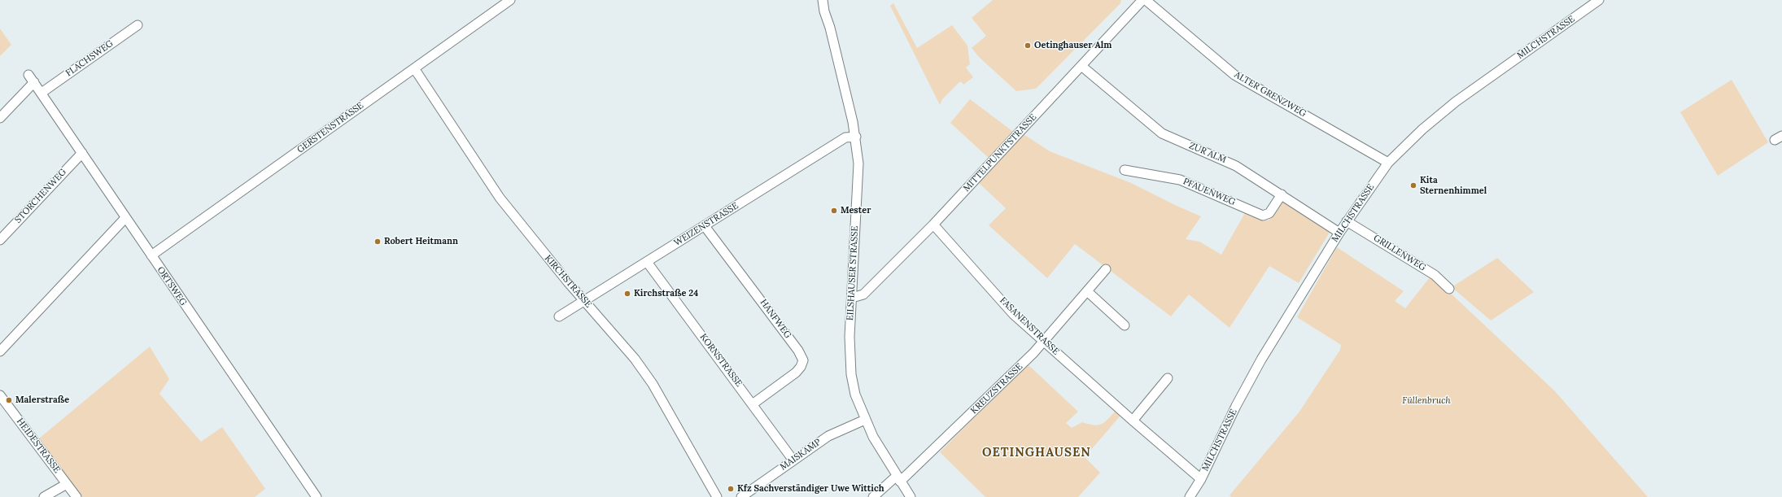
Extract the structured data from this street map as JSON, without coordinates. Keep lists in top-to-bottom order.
{
  "streets": {
    "street": [
      "MILCHSTRASSE",
      "FLACHSWEG",
      "ALTER GRENZWEG",
      "GERSTENSTRASSE",
      "MITTELPUNKTSTRASSE",
      "ZUR ALM",
      "PFAUENWEG",
      "STORCHENWEG",
      "WEIZENSTRASSE",
      "GRILLENWEG",
      "EILSHAUSER STRASSE",
      "KIRCHSTRASSE",
      "ORTSWEG",
      "HANFWEG",
      "FASANENSTRASSE",
      "KORNSTRASSE",
      "KREUZSTRASSE",
      "HEIDESTRASSE",
      "MAISKAMP"
    ]
  },
  "crossings": [
    ["MILCHSTRASSE", "ALTER GRENZWEG"],
    ["MILCHSTRASSE", "ZUR ALM"],
    ["MILCHSTRASSE", "GRILLENWEG"],
    ["MILCHSTRASSE", "FASANENSTRASSE"],
    ["FLACHSWEG", "ORTSWEG"],
    ["GERSTENSTRASSE", "KIRCHSTRASSE"],
    ["GERSTENSTRASSE", "ORTSWEG"],
    ["MITTELPUNKTSTRASSE", "ZUR ALM"],
    ["MITTELPUNKTSTRASSE", "EILSHAUSER STRASSE"],
    ["MITTELPUNKTSTRASSE", "FASANENSTRASSE"],
    ["ZUR ALM", "PFAUENWEG"],
    ["STORCHENWEG", "ORTSWEG"],
    ["WEIZENSTRASSE", "EILSHAUSER STRASSE"],
    ["WEIZENSTRASSE", "KIRCHSTRASSE"],
    ["WEIZENSTRASSE", "HANFWEG"],
    ["WEIZENSTRASSE", "KORNSTRASSE"],
    ["EILSHAUSER STRASSE", "KREUZSTRASSE"],
    ["EILSHAUSER STRASSE", "MAISKAMP"],
    ["HANFWEG", "KORNSTRASSE"],
    ["FASANENSTRASSE", "KREUZSTRASSE"],
    ["KORNSTRASSE", "MAISKAMP"]
  ],
  "districts": ["OETINGHAUSEN"],
  "parks": ["Füllenbruch"],
  "places": [
    "Oetinghauser Alm",
    "Kita Sternenhimmel",
    "Mester",
    "Robert Heitmann",
    "Kirchstraße 24",
    "Malerstraße",
    "Kfz Sachverständiger Uwe Wittich"
  ]
}
